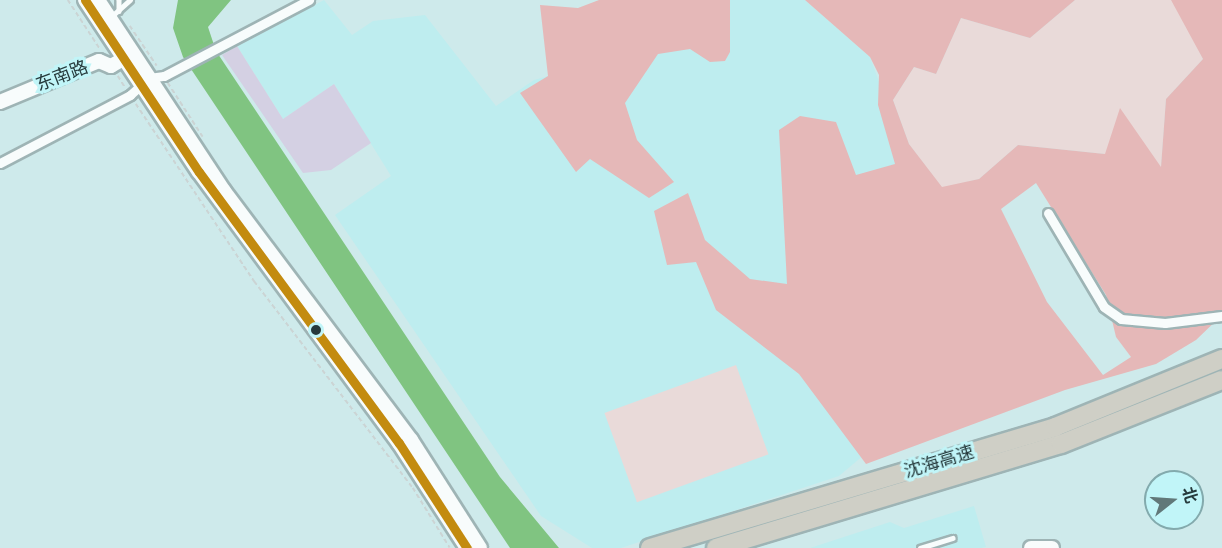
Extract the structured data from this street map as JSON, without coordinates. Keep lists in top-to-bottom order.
{
  "streets": {
    "highway": ["沈海高速"],
    "main road": ["东南路"]
  },
  "north": "right"
}
